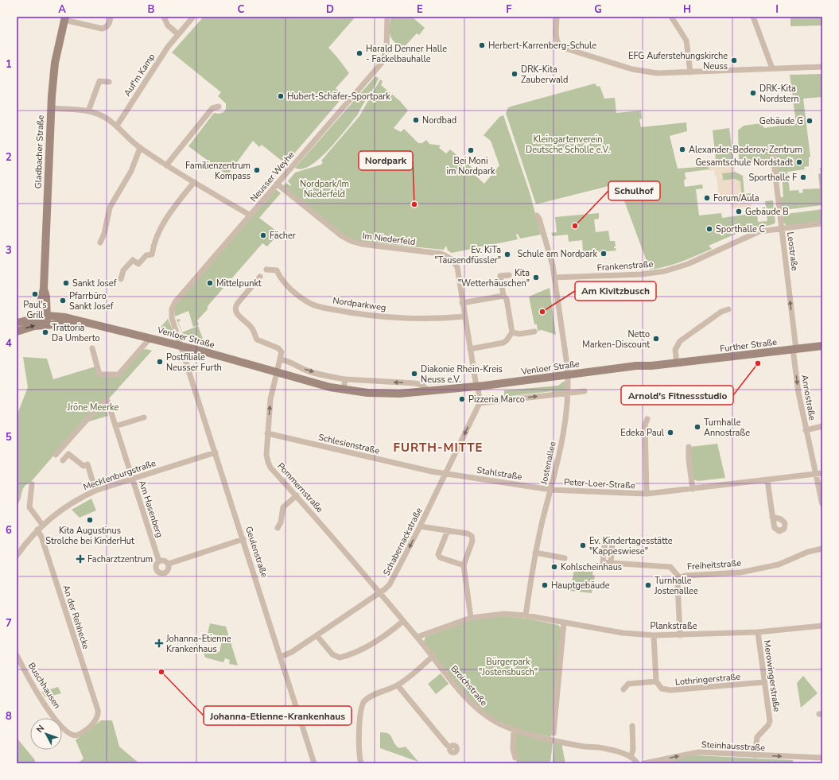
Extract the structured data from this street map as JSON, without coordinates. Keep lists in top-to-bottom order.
{
  "streets": {
    "main road": ["Gladbacher Straße", "Venloer Straße", "Further Straße"],
    "street": [
      "Auf'm Kamp",
      "Neusser Weyhe",
      "Im Niederfeld",
      "Leostraße",
      "Frankenstraße",
      "Nordparkweg",
      "Annostraße",
      "Schlesienstraße",
      "Jostenallee",
      "Stahlstraße",
      "Mecklenburgstraße",
      "Peter-Loer-Straße",
      "Pommernstraße",
      "Am Hasenberg",
      "Schabernackstraße",
      "Geulenstraße",
      "Freiheitstraße",
      "An der Rehhecke",
      "Plankstraße",
      "Merowingerstraße",
      "Lothringerstraße",
      "Buschhausen",
      "Broichstraße",
      "Steinhausstraße"
    ]
  },
  "crossings": [
    ["Gladbacher Straße", "Venloer Straße"],
    ["Neusser Weyhe", "Im Niederfeld"],
    ["Neusser Weyhe", "Venloer Straße"],
    ["Neusser Weyhe", "Geulenstraße"],
    ["Leostraße", "Frankenstraße"],
    ["Leostraße", "Further Straße"],
    ["Leostraße", "Annostraße"],
    ["Frankenstraße", "Jostenallee"],
    ["Venloer Straße", "Further Straße"],
    ["Venloer Straße", "Jostenallee"],
    ["Venloer Straße", "Pommernstraße"],
    ["Venloer Straße", "Geulenstraße"],
    ["Further Straße", "Annostraße"],
    ["Annostraße", "Peter-Loer-Straße"],
    ["Schlesienstraße", "Stahlstraße"],
    ["Schlesienstraße", "Pommernstraße"],
    ["Schlesienstraße", "Schabernackstraße"],
    ["Jostenallee", "Stahlstraße"],
    ["Jostenallee", "Peter-Loer-Straße"],
    ["Jostenallee", "Plankstraße"],
    ["Stahlstraße", "Peter-Loer-Straße"],
    ["Stahlstraße", "Schabernackstraße"],
    ["Mecklenburgstraße", "Am Hasenberg"],
    ["Mecklenburgstraße", "Geulenstraße"],
    ["Mecklenburgstraße", "An der Rehhecke"],
    ["Pommernstraße", "Schabernackstraße"],
    ["Pommernstraße", "Broichstraße"],
    ["Schabernackstraße", "Geulenstraße"],
    ["Schabernackstraße", "Broichstraße"],
    ["An der Rehhecke", "Buschhausen"],
    ["Plankstraße", "Merowingerstraße"],
    ["Plankstraße", "Broichstraße"],
    ["Merowingerstraße", "Lothringerstraße"],
    ["Merowingerstraße", "Steinhausstraße"]
  ],
  "one_way": [
    "Leostraße",
    "Annostraße",
    "Schabernackstraße",
    "Steinhausstraße"
  ],
  "districts": ["FURTH-MITTE"],
  "parks": [
    "Kleingartenverein Deutsche Scholle e.V.",
    "Nordpark/Im Niederfeld",
    "Jröne Meerke",
    "Bürgerpark \"Jostensbusch\""
  ],
  "places": {
    "other": [
      "Herbert-Karrenberg-Schule",
      "Harald Denner Halle - Fackelbauhalle",
      "EFG Auferstehungskirche Neuss",
      "DRK-Kita Zauberwald",
      "DRK-Kita Nordstern",
      "Hubert-Schäfer-Sportpark",
      "Nordbad",
      "Gebäude G",
      "Alexander-Bederov-Zentrum",
      "Bei Moni im Nordpark",
      "Gesamtschule Nordstadt",
      "Familienzentrum Kompass",
      "Sporthalle F",
      "Forum/Aula",
      "Nordpark",
      "Gebäude B",
      "Schulhof",
      "Sporthalle C",
      "Fächer",
      "Schule am Nordpark",
      "Ev. KiTa \"Tausendfüssler\"",
      "Kita \"Wetterhäuschen\"",
      "Sankt Josef",
      "Mittelpunkt",
      "Paul's Grill",
      "Pfarrbüro Sankt Josef",
      "Am Kivitzbusch",
      "Trattoria Da Umberto",
      "Netto Marken-Discount",
      "Postfiliale Neusser Furth",
      "Arnold's Fitnessstudio",
      "Diakonie Rhein-Kreis Neuss e.V.",
      "Pizzeria Marco",
      "Turnhalle Annostraße",
      "Edeka Paul",
      "Kita Augustinus Strolche bei KinderHut",
      "Ev. Kindertagesstätte \"Kappeswiese\"",
      "Kohlscheinhaus",
      "Hauptgebäude",
      "Turnhalle Jostenallee",
      "Johanna-Etienne-Krankenhaus"
    ],
    "health": ["Facharztzentrum", "Johanna-Etienne Krankenhaus"]
  },
  "north": "top left",
  "grid": {
    "columns": [
      "A",
      "B",
      "C",
      "D",
      "E",
      "F",
      "G",
      "H",
      "I"
    ],
    "rows": [
      "1",
      "2",
      "3",
      "4",
      "5",
      "6",
      "7",
      "8"
    ]
  }
}
